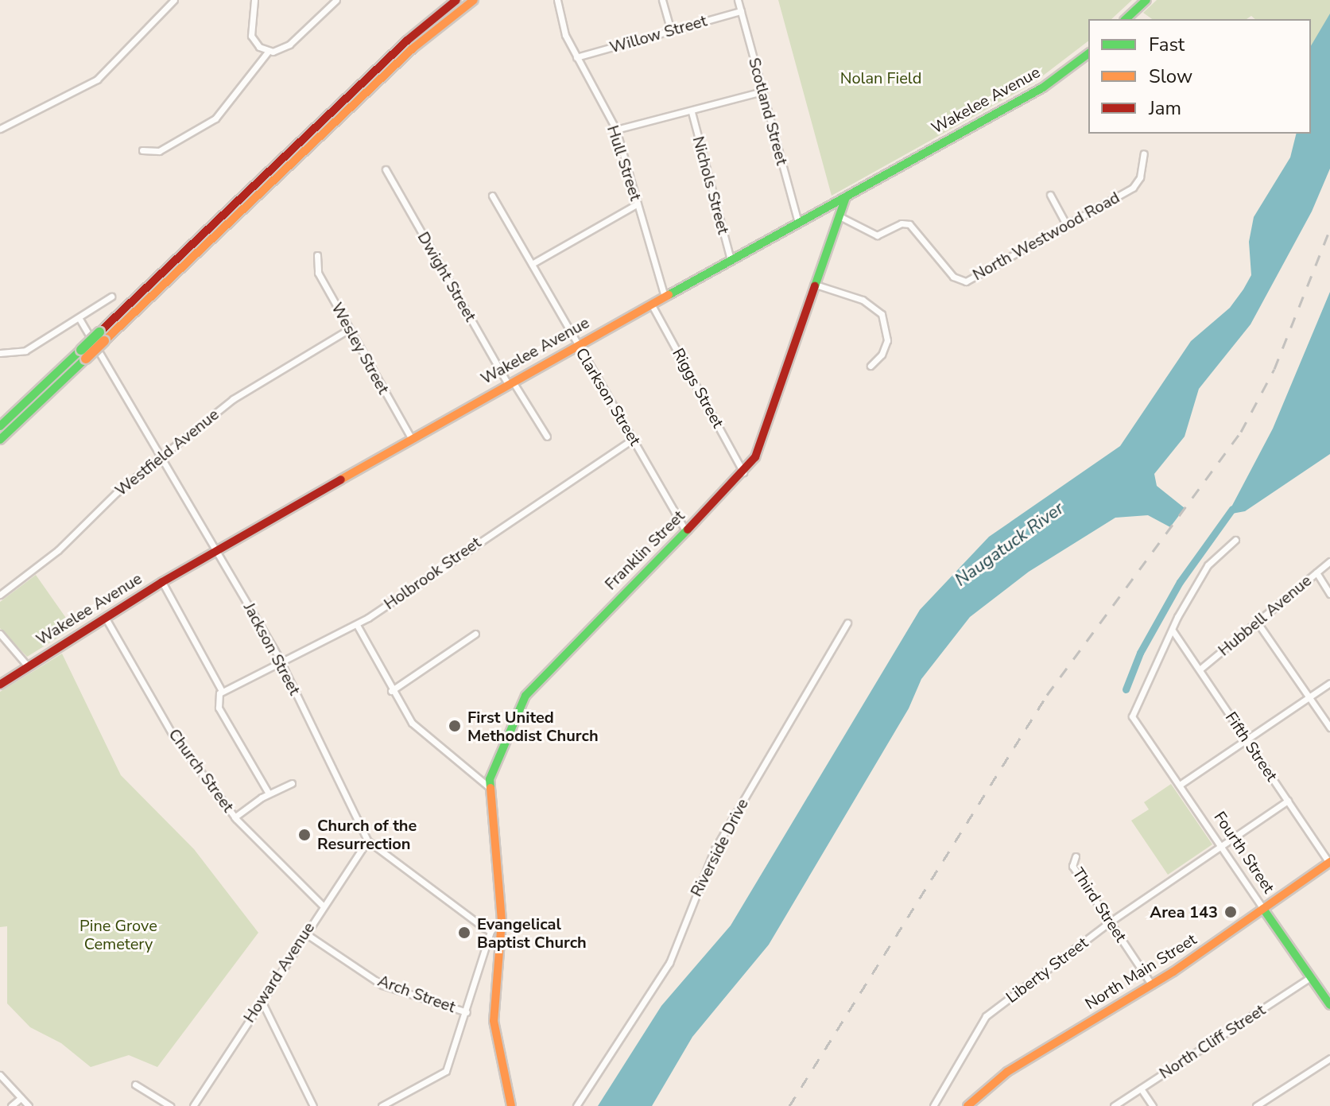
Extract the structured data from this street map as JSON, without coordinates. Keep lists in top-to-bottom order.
{
  "streets": {
    "main road": [
      "Wakelee Avenue",
      "Franklin Street",
      "Fourth Street",
      "North Main Street"
    ],
    "street": [
      "Willow Street",
      "Scotland Street",
      "Hull Street",
      "Nichols Street",
      "North Westwood Road",
      "Dwight Street",
      "Wesley Street",
      "Riggs Street",
      "Clarkson Street",
      "Westfield Avenue",
      "Holbrook Street",
      "Hubbell Avenue",
      "Jackson Street",
      "Fifth Street",
      "Church Street",
      "Riverside Drive",
      "Third Street",
      "Liberty Street",
      "Howard Avenue",
      "Arch Street",
      "North Cliff Street"
    ]
  },
  "crossings": [
    ["Willow Street", "Scotland Street"],
    ["Willow Street", "Hull Street"],
    ["Wakelee Avenue", "Scotland Street"],
    ["Wakelee Avenue", "Hull Street"],
    ["Wakelee Avenue", "Nichols Street"],
    ["Wakelee Avenue", "Dwight Street"],
    ["Wakelee Avenue", "Wesley Street"],
    ["Wakelee Avenue", "Riggs Street"],
    ["Wakelee Avenue", "Clarkson Street"],
    ["Wakelee Avenue", "Franklin Street"],
    ["Wakelee Avenue", "Jackson Street"],
    ["Wakelee Avenue", "Church Street"],
    ["North Westwood Road", "Franklin Street"],
    ["Wesley Street", "Westfield Avenue"],
    ["Riggs Street", "Franklin Street"],
    ["Clarkson Street", "Franklin Street"],
    ["Clarkson Street", "Holbrook Street"],
    ["Westfield Avenue", "Jackson Street"],
    ["Holbrook Street", "Jackson Street"],
    ["Hubbell Avenue", "Fifth Street"],
    ["Jackson Street", "Howard Avenue"],
    ["Fifth Street", "Fourth Street"],
    ["Fifth Street", "Liberty Street"],
    ["Fifth Street", "North Main Street"],
    ["Church Street", "Howard Avenue"],
    ["Fourth Street", "Liberty Street"],
    ["Fourth Street", "North Main Street"],
    ["Fourth Street", "North Cliff Street"],
    ["Third Street", "Liberty Street"],
    ["Third Street", "North Main Street"],
    ["Howard Avenue", "Arch Street"]
  ],
  "water": ["Naugatuck River"],
  "parks": ["Nolan Field", "Pine Grove Cemetery"],
  "places": [
    "First United Methodist Church",
    "Church of the Resurrection",
    "Area 143",
    "Evangelical Baptist Church"
  ],
  "legend": ["Fast", "Slow", "Jam"]
}
